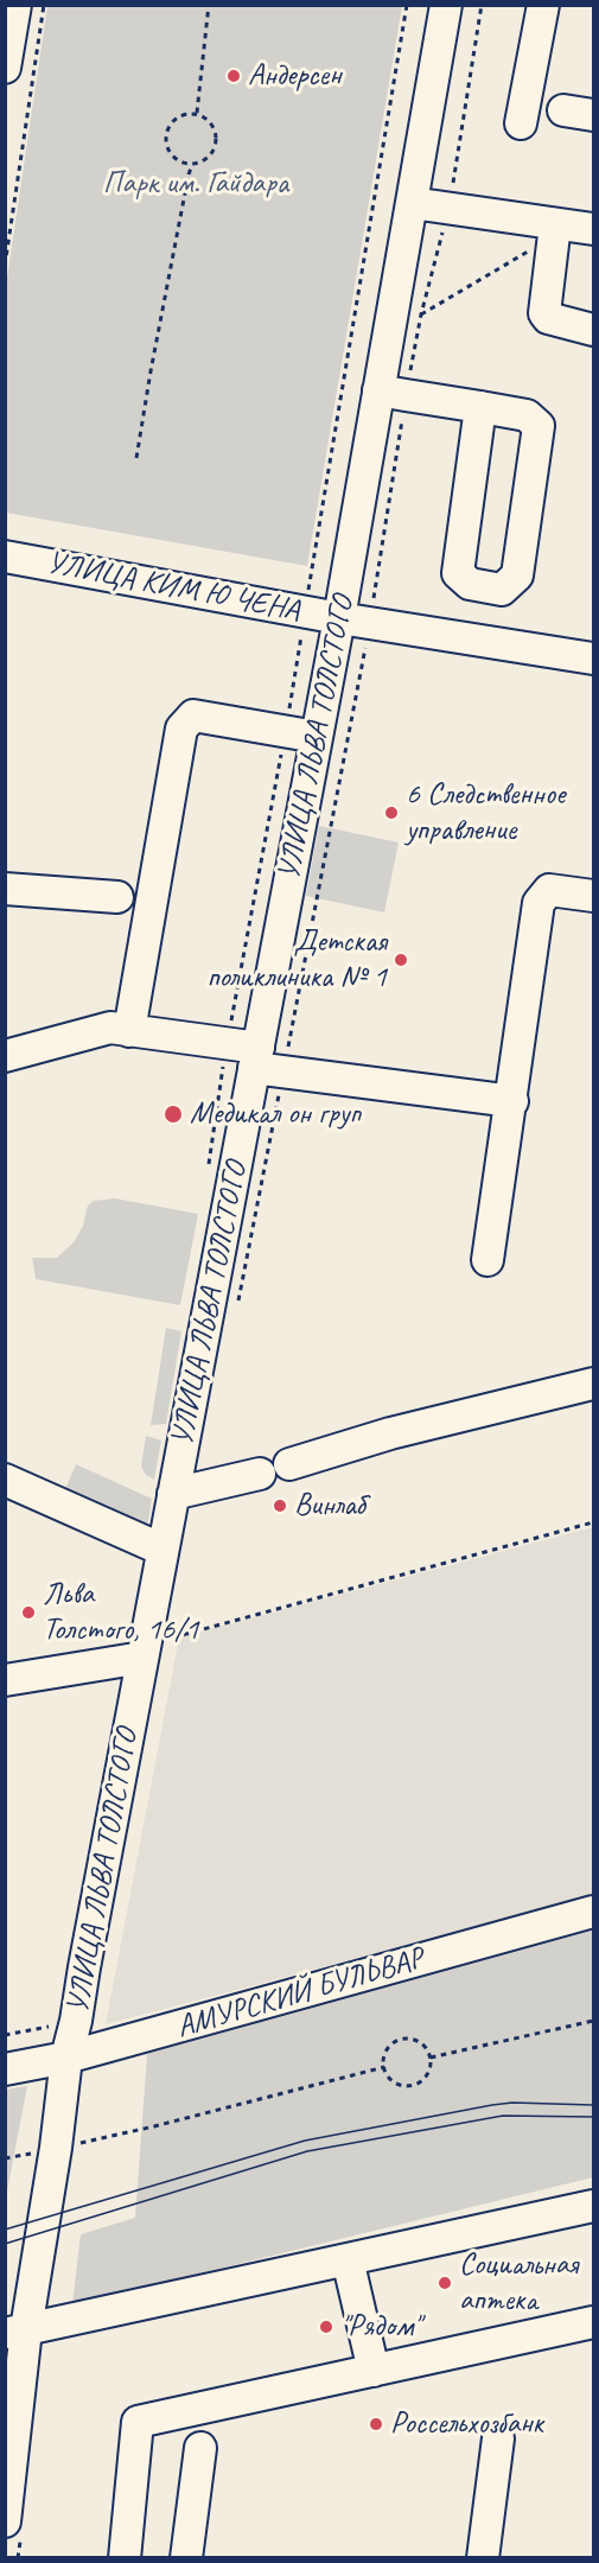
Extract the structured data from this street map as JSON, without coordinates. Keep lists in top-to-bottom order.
{
  "streets": {
    "street": ["УЛИЦА КИМ Ю ЧЕНА", "УЛИЦА ЛЬВА ТОЛСТОГО", "АМУРСКИЙ БУЛЬВАР"]
  },
  "crossings": [
    ["УЛИЦА КИМ Ю ЧЕНА", "УЛИЦА ЛЬВА ТОЛСТОГО"],
    ["УЛИЦА ЛЬВА ТОЛСТОГО", "АМУРСКИЙ БУЛЬВАР"]
  ],
  "parks": ["Парк им. Гайдара"],
  "places": [
    "Андерсен",
    "6 Следственное управление",
    "Детская поликлиника № 1",
    "Медикал он груп",
    "Винлаб",
    "Льва Толстого, 16/1",
    "Социальная аптека",
    "\"Рядом\"",
    "Россельхозбанк"
  ]
}
